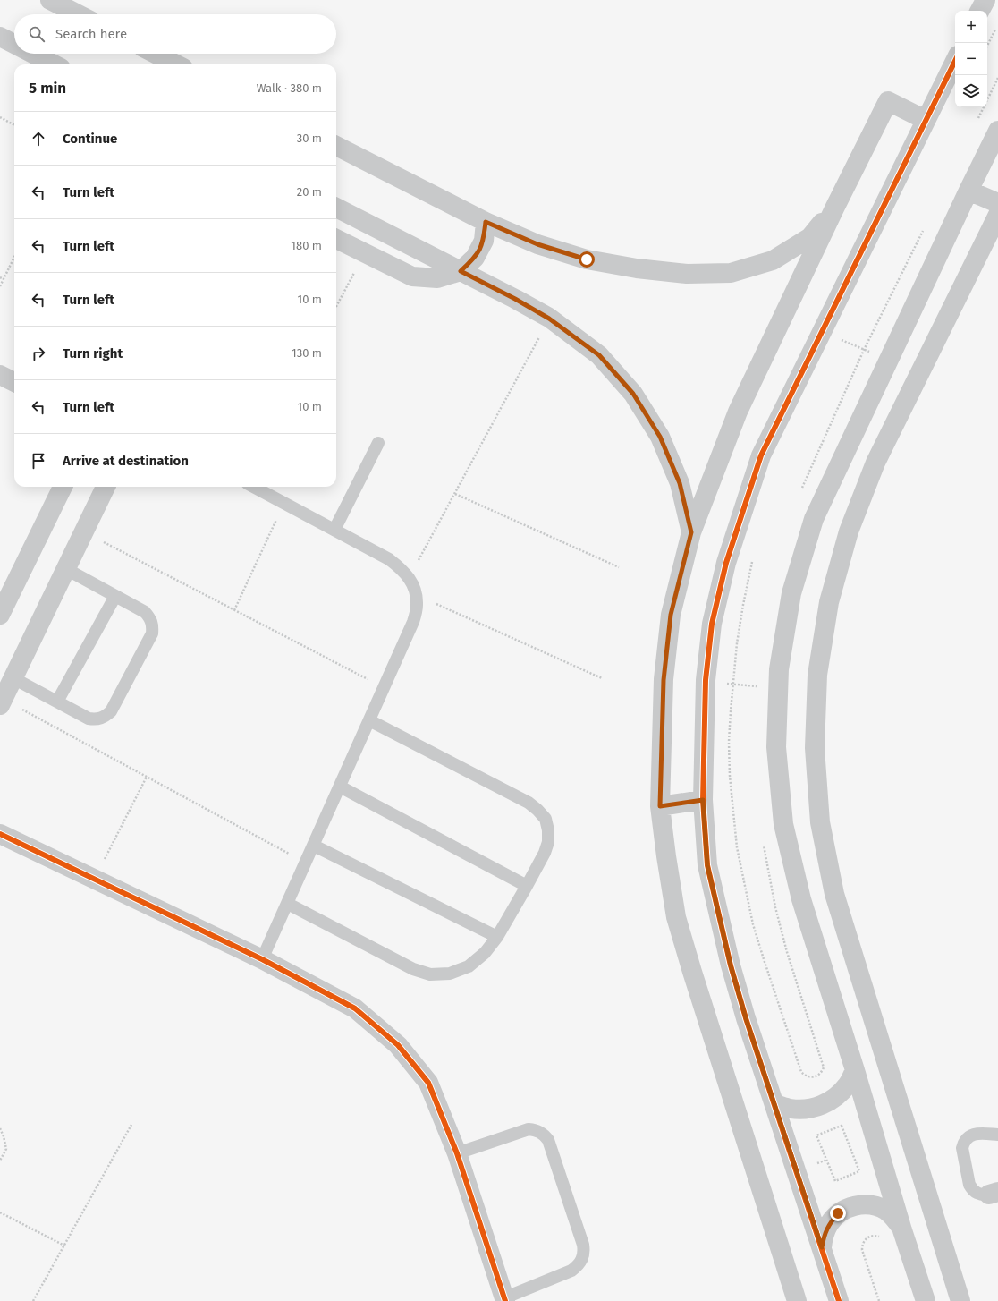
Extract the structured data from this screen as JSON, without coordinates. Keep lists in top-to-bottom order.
{
  "page": {
    "map_buttons": ["+", "−"],
    "search": "Search here",
    "heading": ["5 min", "Walk · 380 m"],
    "list": [
      ["Continue", "30 m"],
      ["Turn left", "20 m"],
      ["Turn left", "180 m"],
      ["Turn left", "10 m"],
      ["Turn right", "130 m"],
      ["Turn left", "10 m"],
      "Arrive at destination"
    ]
  }
}
